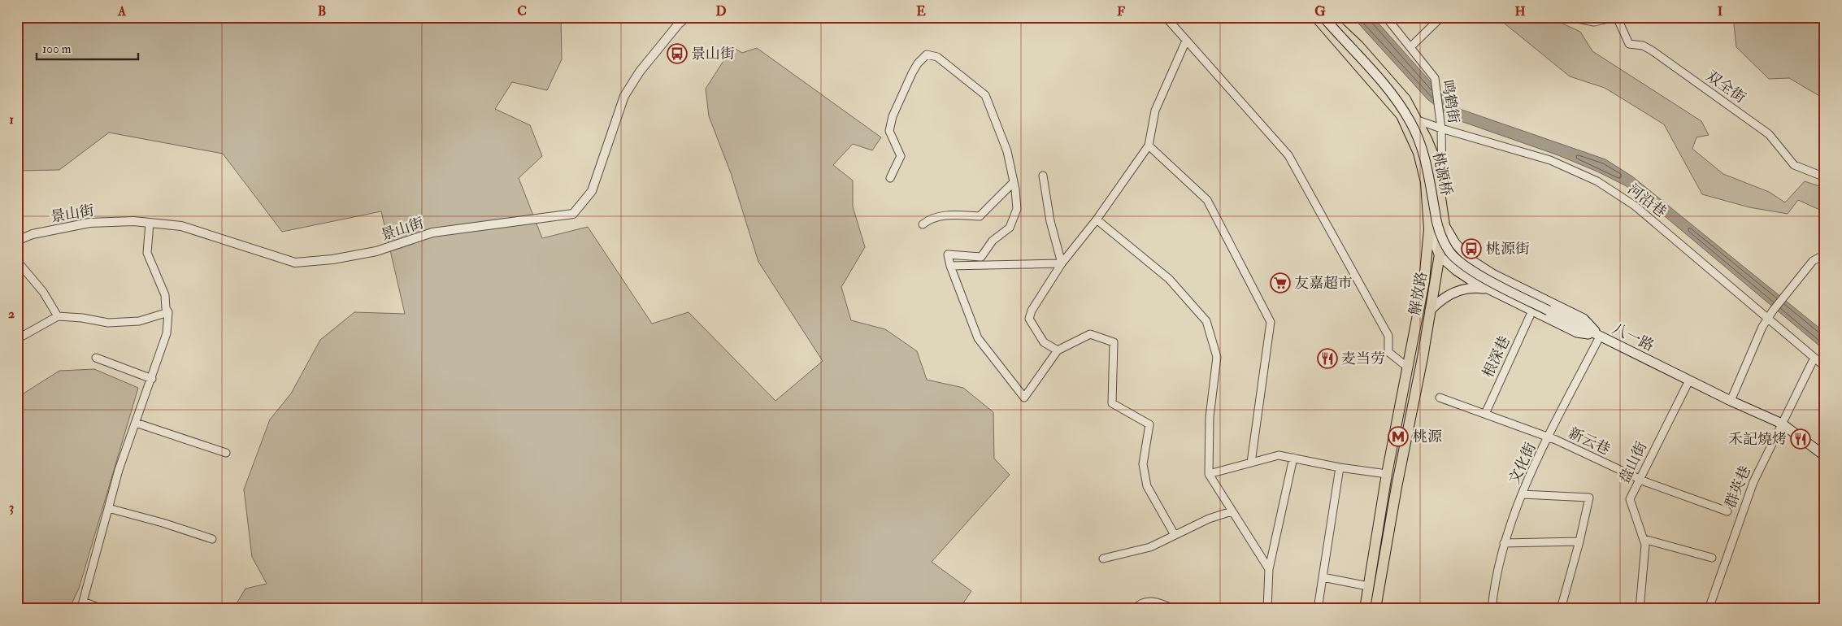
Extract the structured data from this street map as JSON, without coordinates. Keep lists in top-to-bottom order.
{
  "streets": {
    "main road": ["桃源桥", "解放路", "八一路"],
    "street": [
      "双全街",
      "鸣鹤街",
      "河沿巷",
      "景山街",
      "根深巷",
      "新云巷",
      "盘山街",
      "文化街",
      "群英巷"
    ]
  },
  "crossings": [
    ["鸣鹤街", "河沿巷"],
    ["鸣鹤街", "解放路"],
    ["桃源桥", "八一路"],
    ["桃源桥", "文化街"],
    ["河沿巷", "解放路"],
    ["河沿巷", "群英巷"],
    ["解放路", "八一路"],
    ["八一路", "盘山街"],
    ["八一路", "文化街"],
    ["八一路", "群英巷"],
    ["根深巷", "新云巷"],
    ["新云巷", "盘山街"],
    ["新云巷", "文化街"]
  ],
  "places": {
    "bus stop": ["景山街", "桃源街"],
    "supermarket": ["友嘉超市"],
    "restaurant": ["麦当劳", "禾記燒烤"],
    "metro station": ["桃源"]
  },
  "scale_bar": "100 m",
  "grid": {
    "columns": [
      "A",
      "B",
      "C",
      "D",
      "E",
      "F",
      "G",
      "H",
      "I"
    ],
    "rows": ["1", "2", "3"]
  }
}
